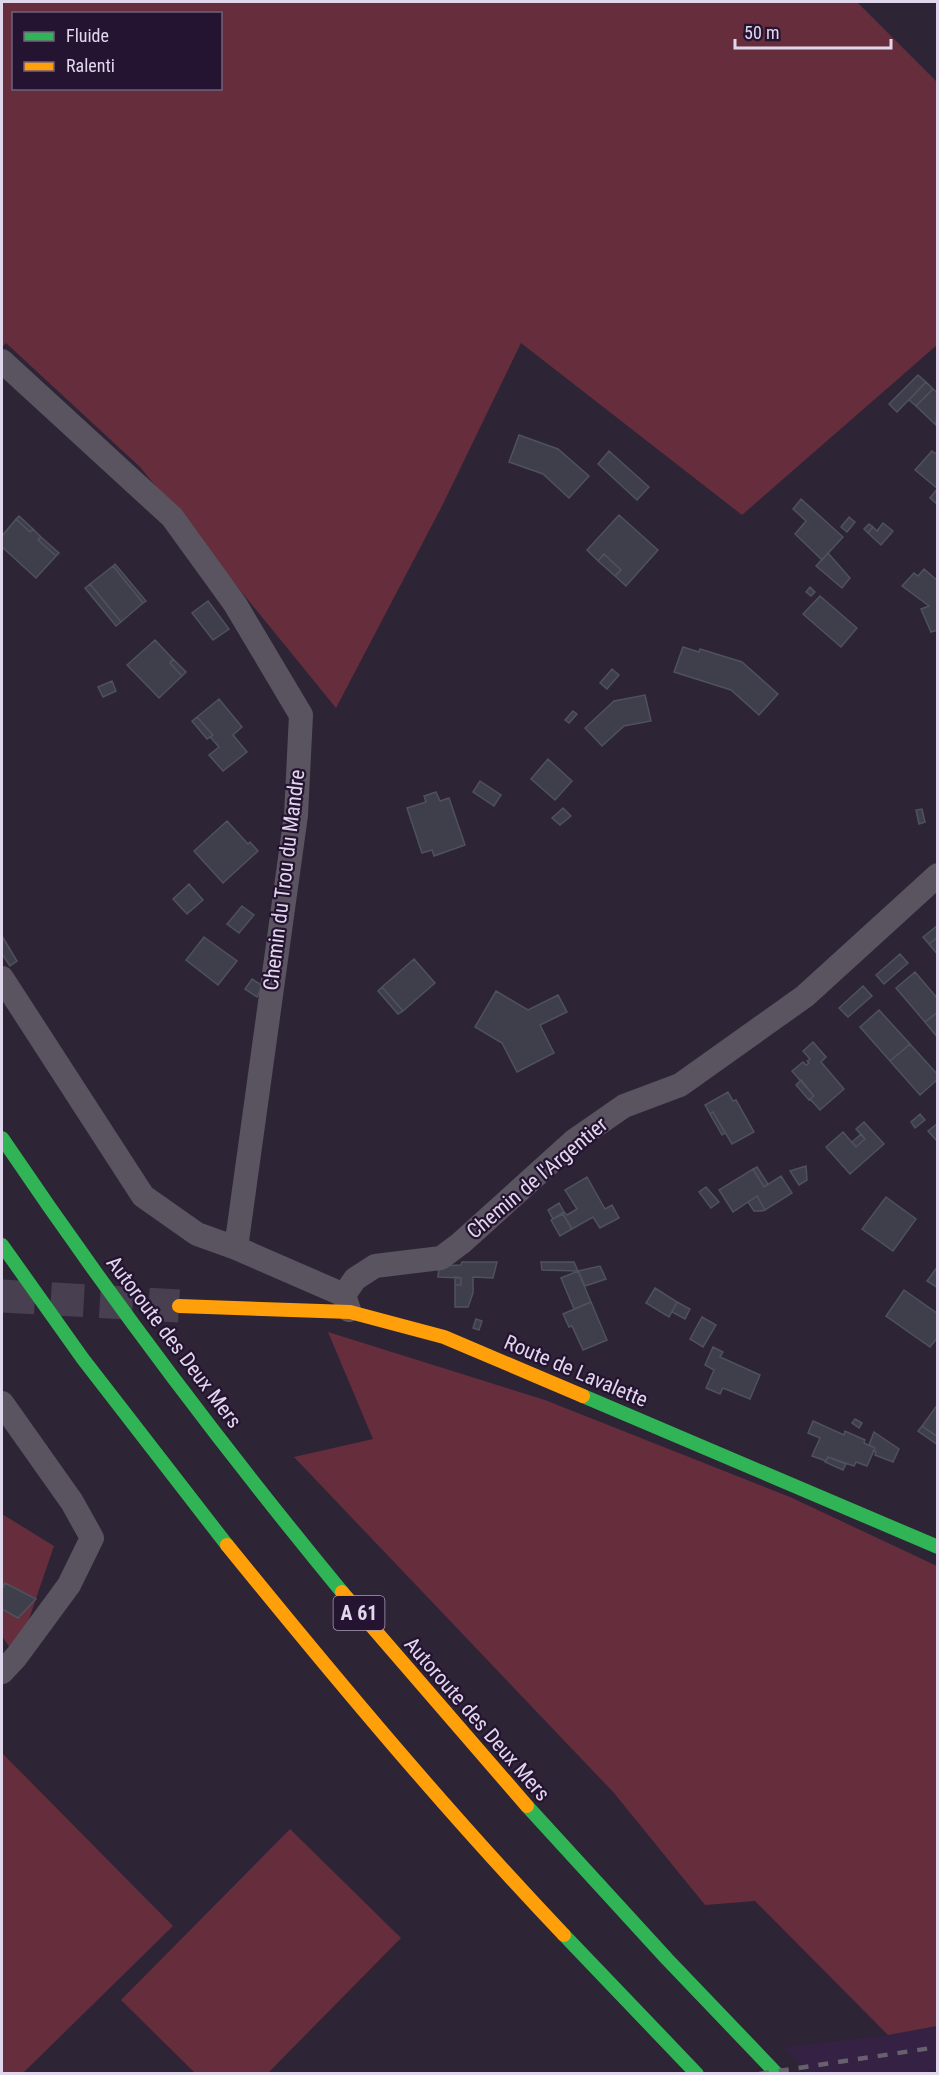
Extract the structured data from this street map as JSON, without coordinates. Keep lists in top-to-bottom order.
{
  "streets": {
    "main road": ["Autoroute des Deux Mers", "Route de Lavalette", "A 61"],
    "street": ["Chemin du Trou du Mandre", "Chemin de l'Argentier"]
  },
  "crossings": [
    ["Chemin de l'Argentier", "Route de Lavalette"]
  ],
  "legend": ["Fluide", "Ralenti"],
  "scale_bar": "50 m"
}
